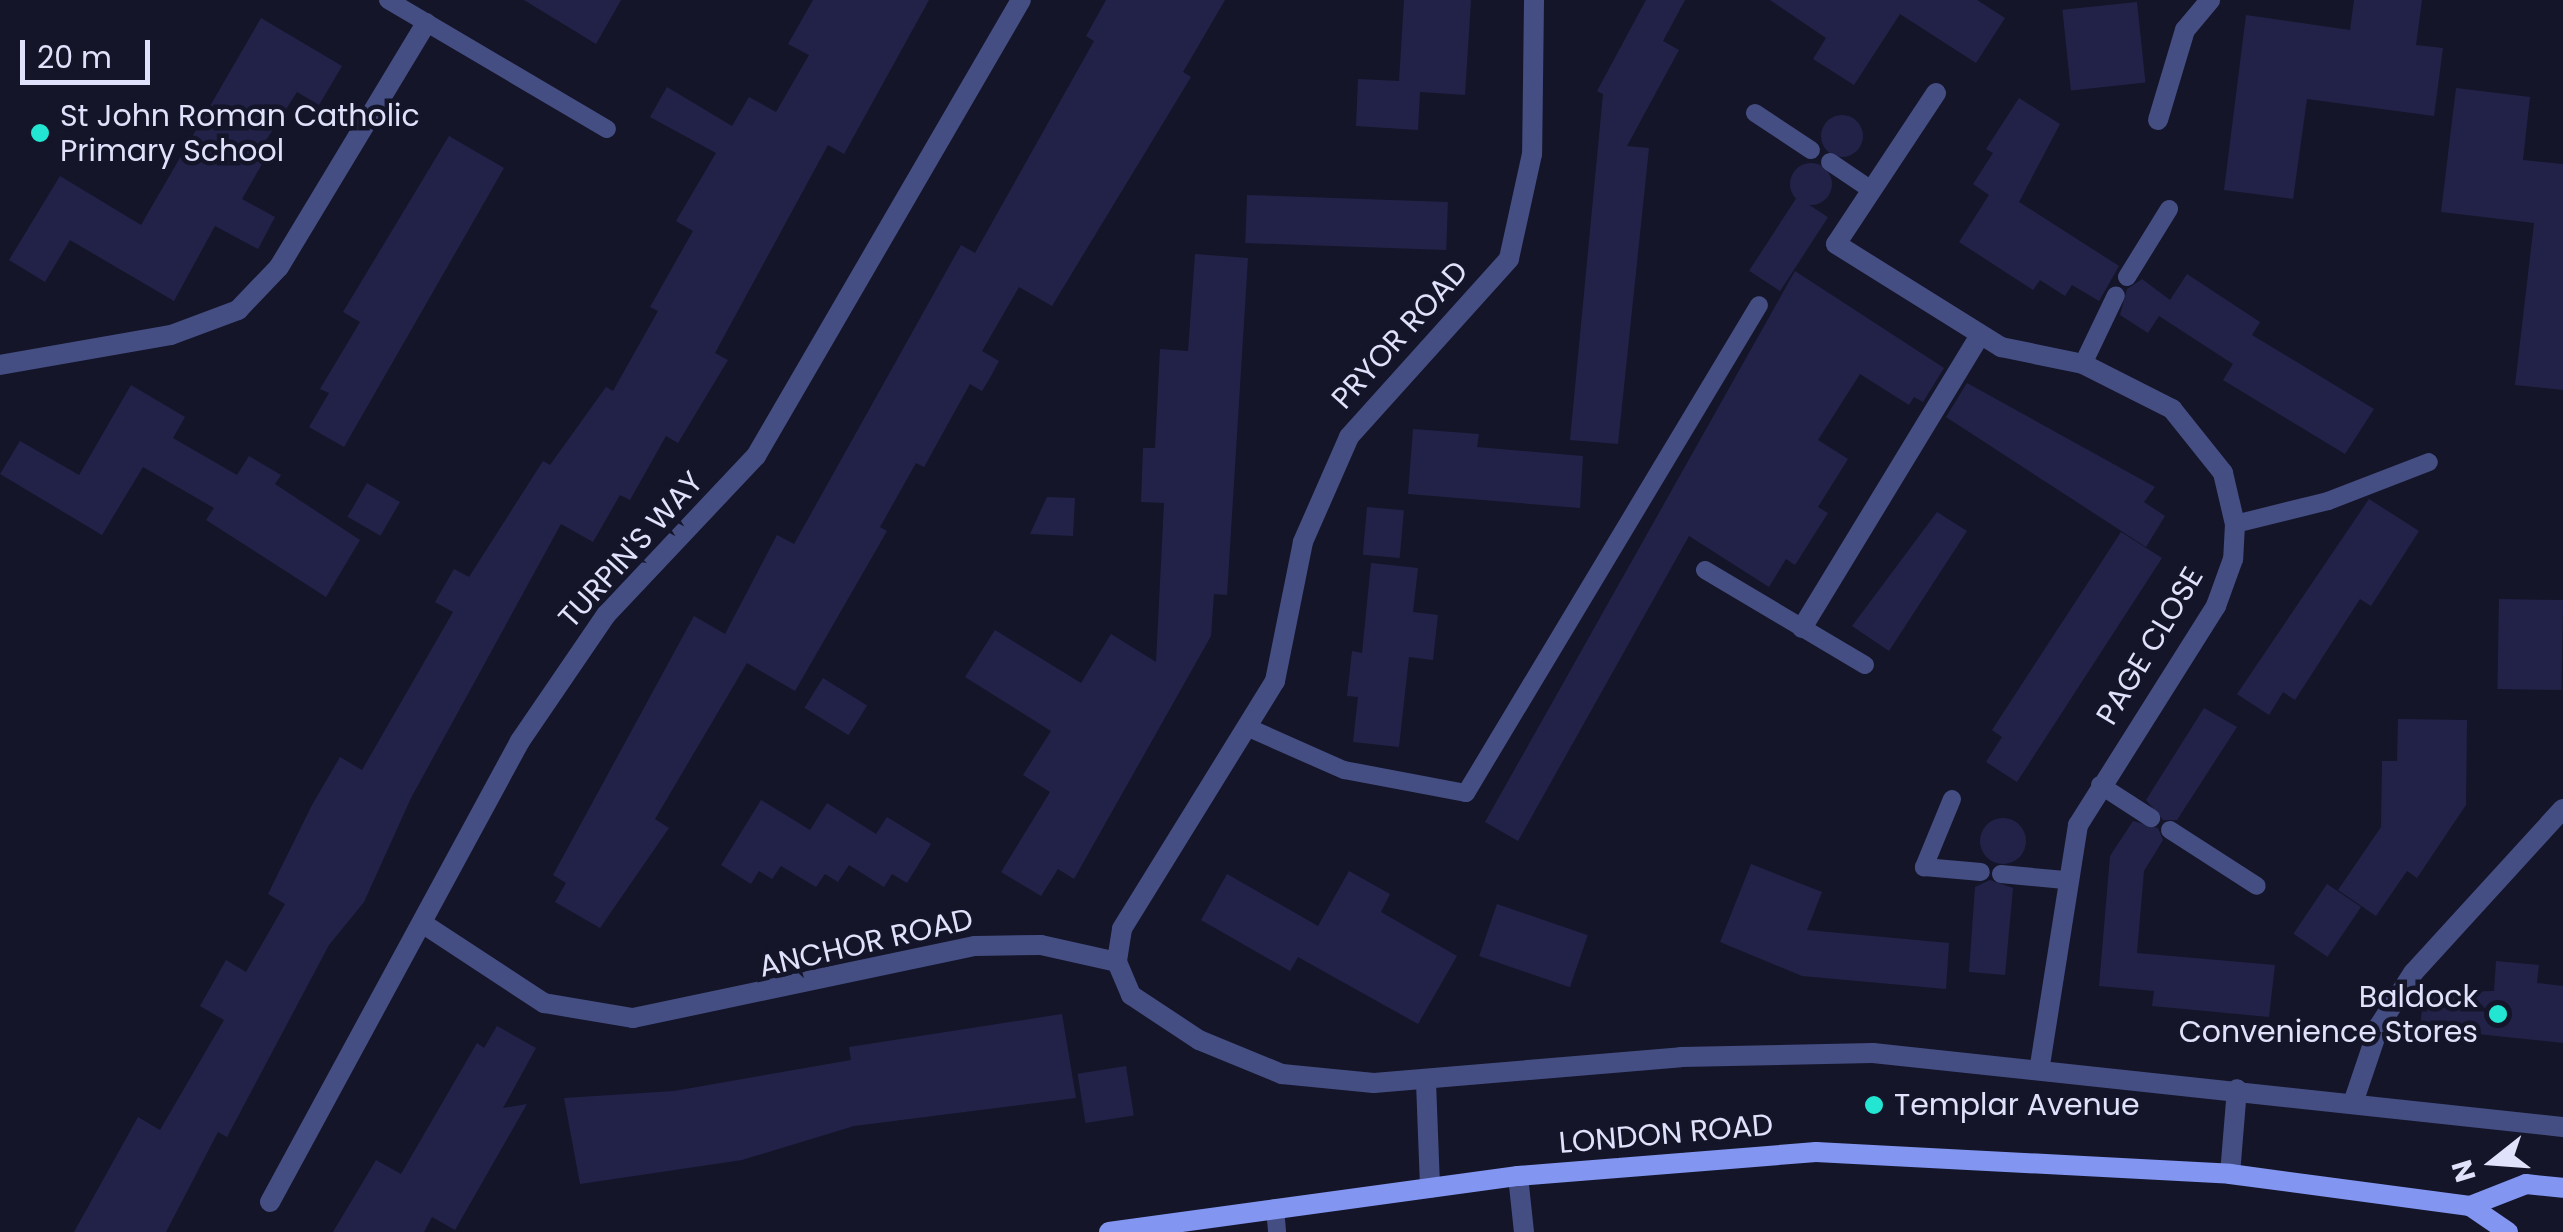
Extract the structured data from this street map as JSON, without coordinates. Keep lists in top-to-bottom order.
{
  "streets": {
    "main road": ["LONDON ROAD"],
    "street": [
      "PRYOR ROAD",
      "TURPIN'S WAY",
      "PAGE CLOSE",
      "ANCHOR ROAD"
    ]
  },
  "crossings": [
    ["PRYOR ROAD", "ANCHOR ROAD"],
    ["TURPIN'S WAY", "ANCHOR ROAD"]
  ],
  "places": ["St John Roman Catholic Primary School", "Baldock Convenience Stores", "Templar Avenue"],
  "scale_bar": "20 m",
  "north": "left"
}
